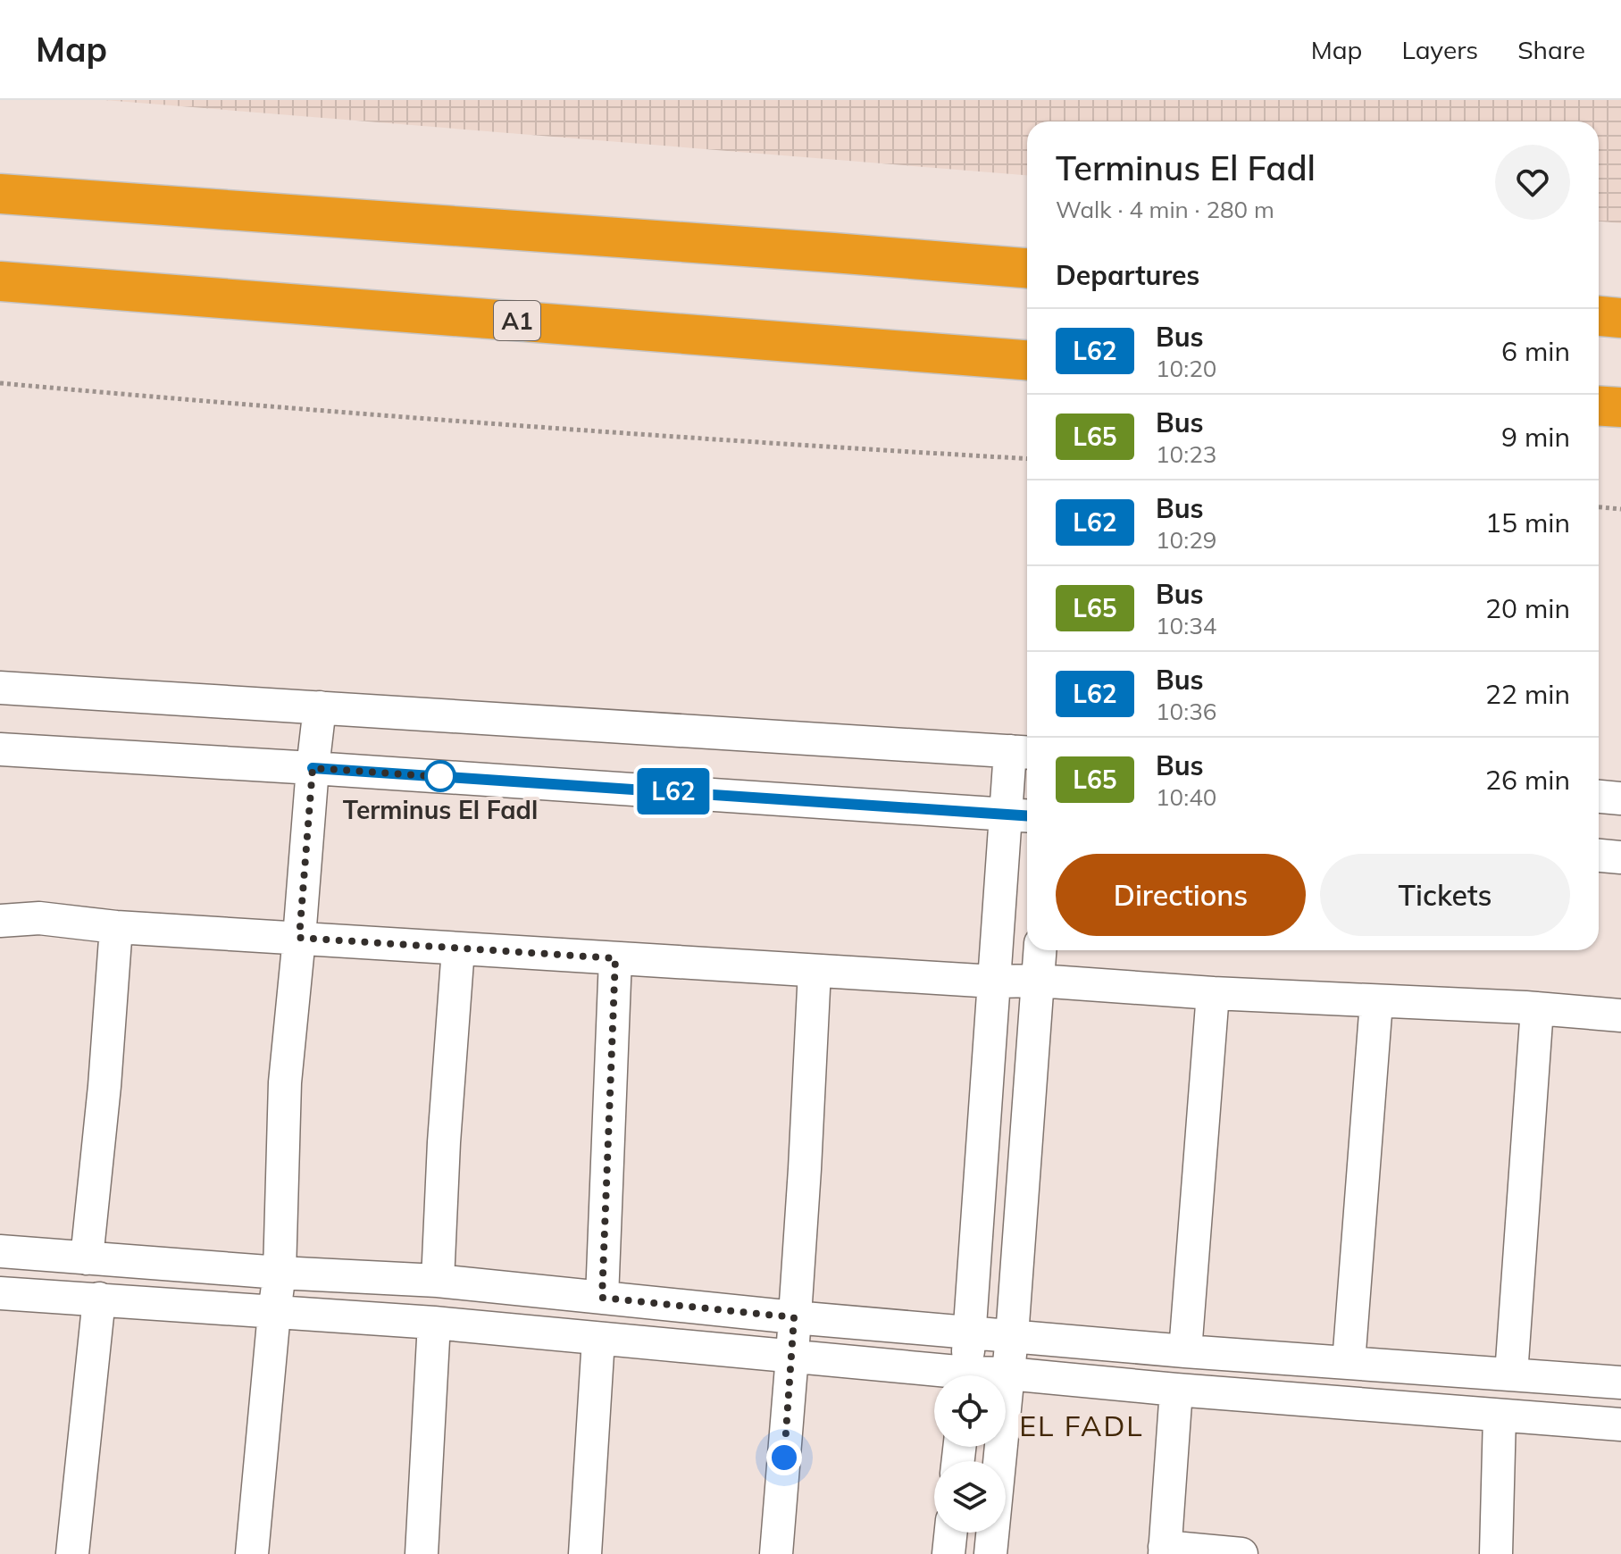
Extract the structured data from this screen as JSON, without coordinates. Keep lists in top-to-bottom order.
{
  "streets": {
    "highway": ["A1"]
  },
  "districts": ["EL FADL"],
  "places": ["Terminus El Fadl"],
  "lines": ["bus line L62"],
  "page": {
    "header": "Map",
    "nav": ["Map", "Layers", "Share"],
    "on_map": "L62",
    "heading": [
      ["Terminus El Fadl", "Walk · 4 min · 280 m"],
      "Departures"
    ],
    "list": [
      {
        "mark": "L62",
        "name": "Bus",
        "note": "10:20",
        "value": "6 min"
      },
      {
        "mark": "L65",
        "name": "Bus",
        "note": "10:23",
        "value": "9 min"
      },
      {
        "mark": "L62",
        "name": "Bus",
        "note": "10:29",
        "value": "15 min"
      },
      {
        "mark": "L65",
        "name": "Bus",
        "note": "10:34",
        "value": "20 min"
      },
      {
        "mark": "L62",
        "name": "Bus",
        "note": "10:36",
        "value": "22 min"
      },
      {
        "mark": "L65",
        "name": "Bus",
        "note": "10:40",
        "value": "26 min"
      }
    ],
    "buttons": ["Directions", "Tickets"]
  }
}
